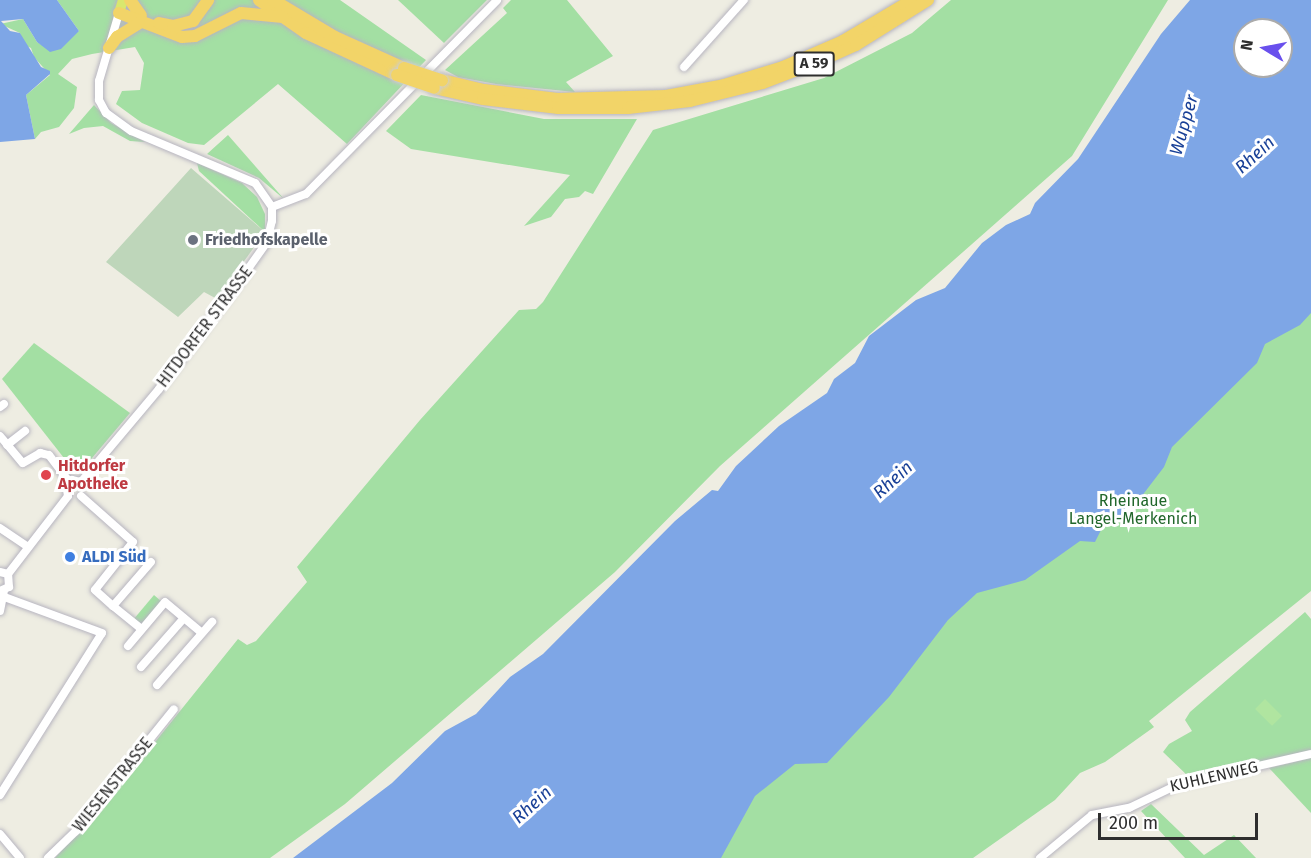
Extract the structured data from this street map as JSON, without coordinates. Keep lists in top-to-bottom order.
{
  "streets": {
    "highway": ["A 59"],
    "street": ["HITDORFER STRASSE", "KUHLENWEG", "WIESENSTRASSE"]
  },
  "water": ["Wupper", "Rhein"],
  "parks": ["Rheinaue Langel-Merkenich"],
  "places": ["Friedhofskapelle", "Hitdorfer Apotheke", "ALDI Süd"],
  "scale_bar": "200 m",
  "north": "left"
}
